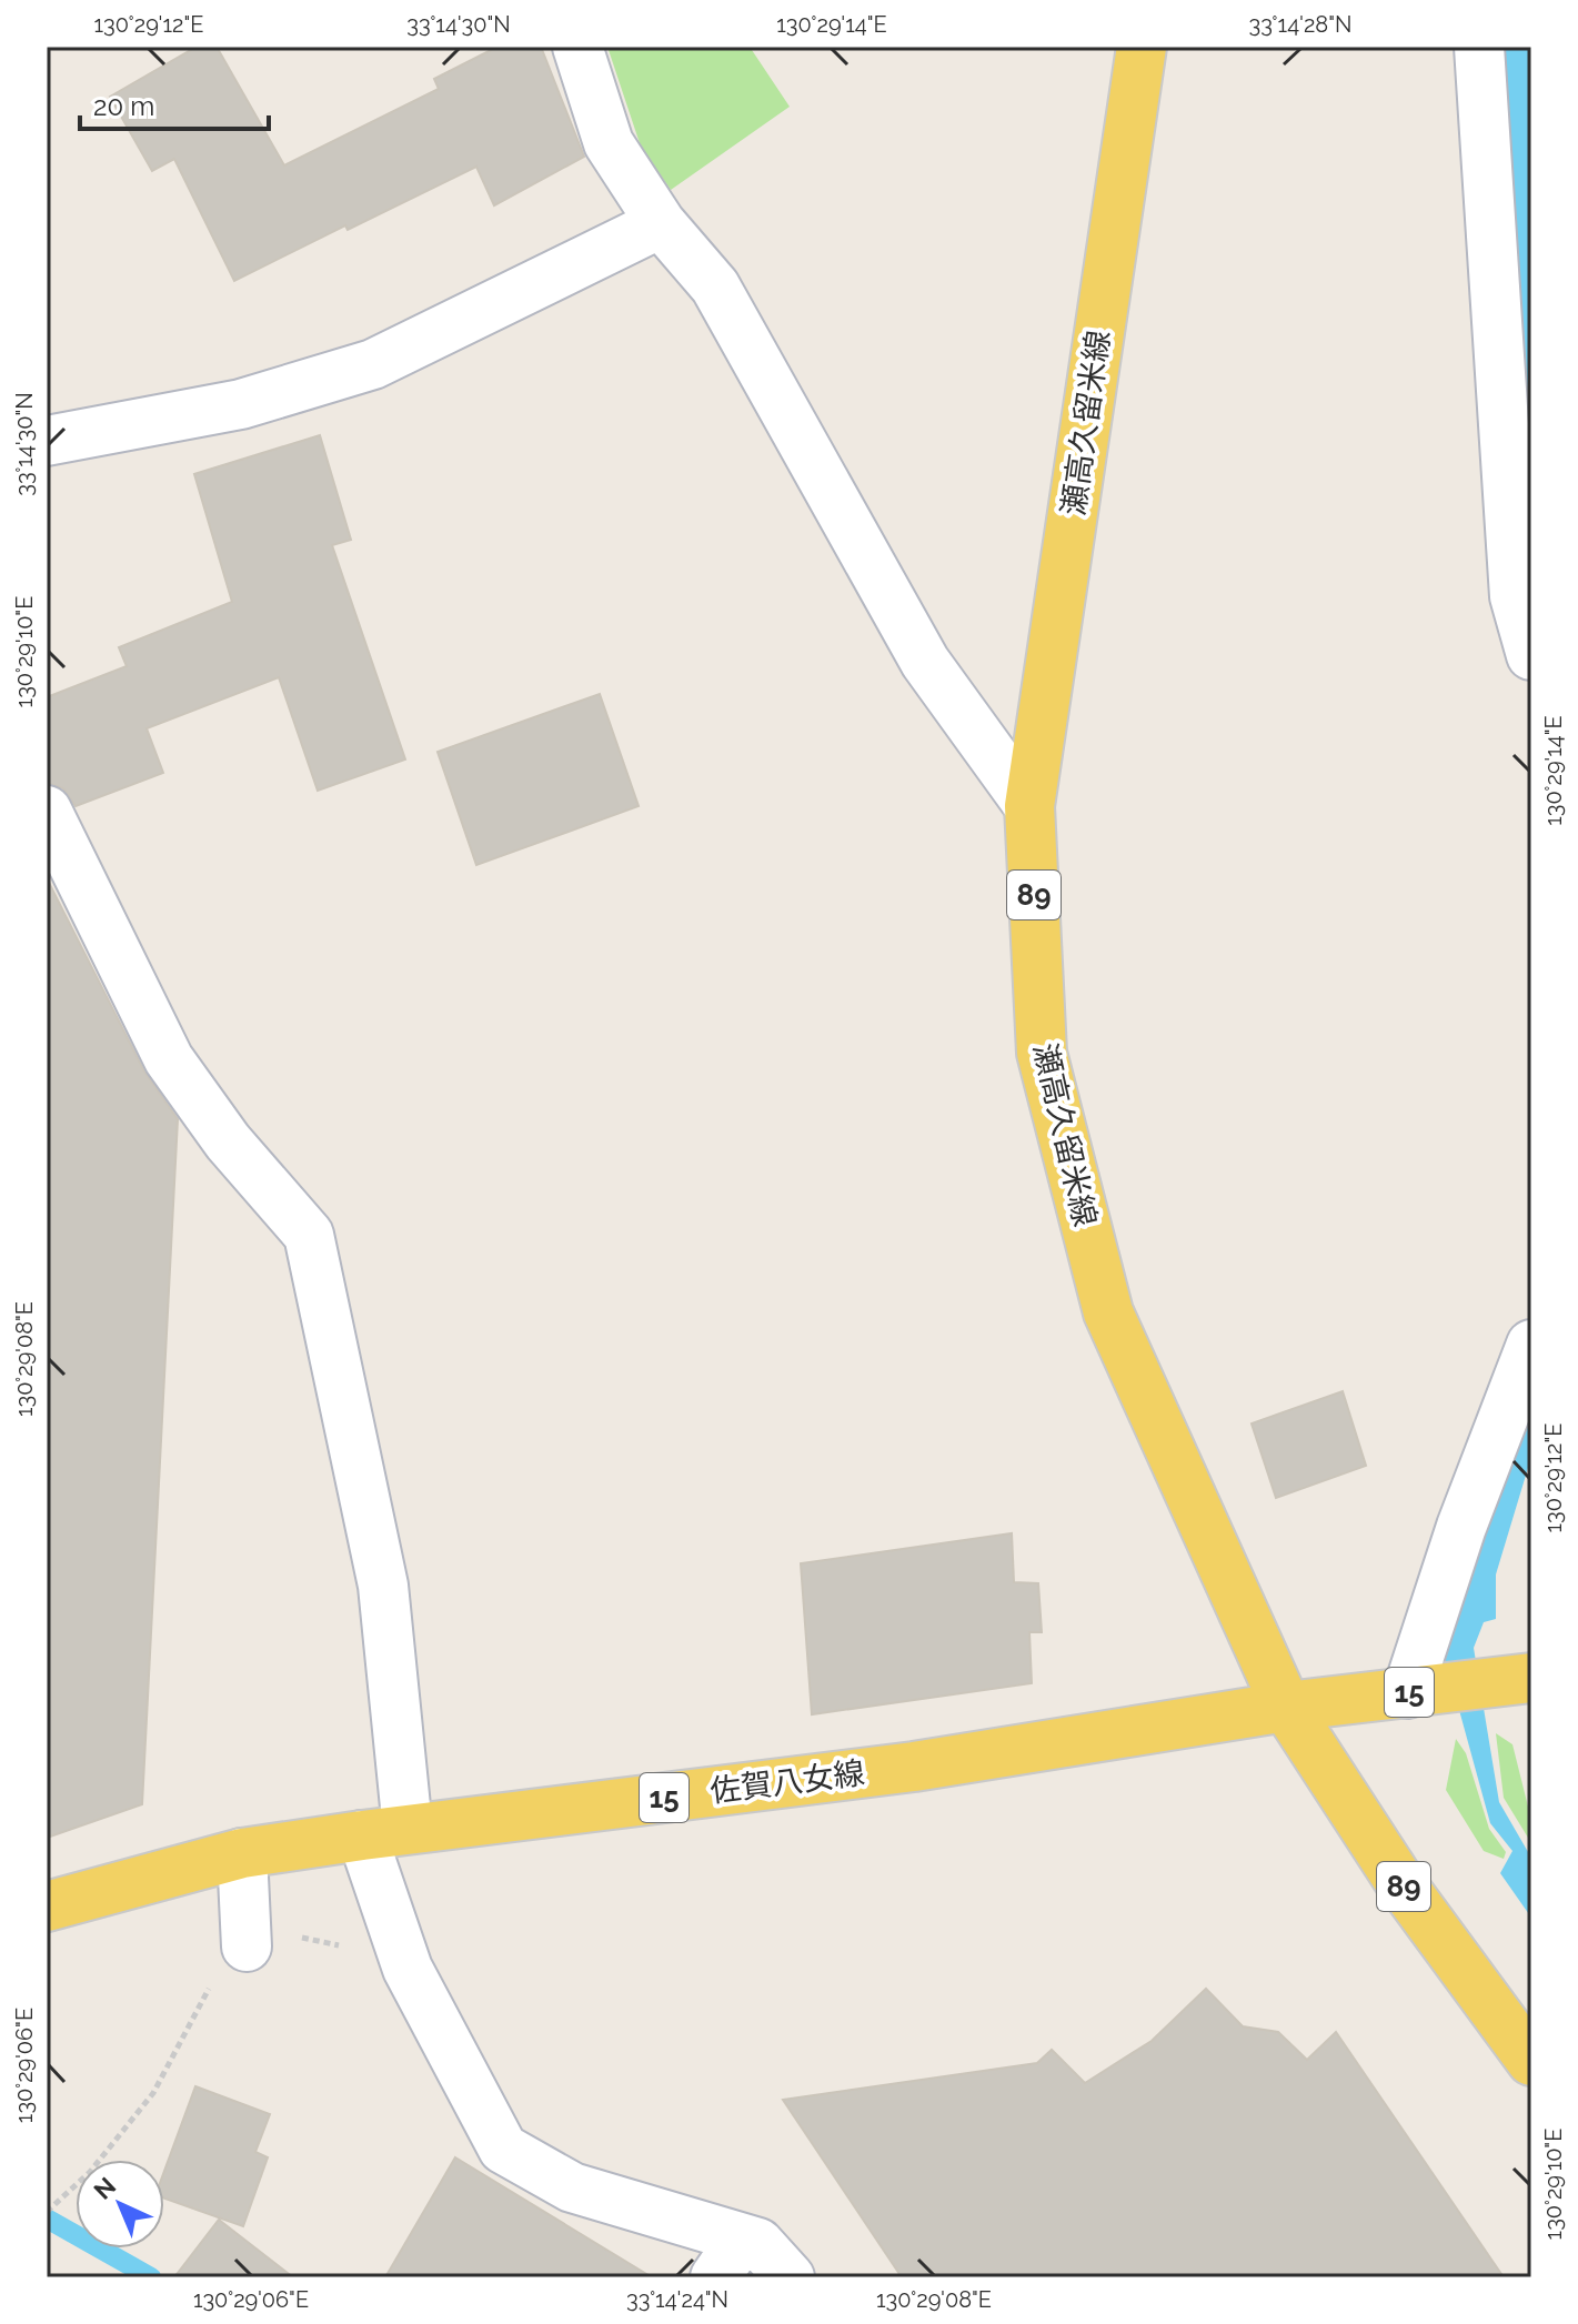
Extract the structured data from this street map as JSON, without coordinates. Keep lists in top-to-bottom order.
{
  "streets": {
    "main road": [
      "瀬高久留米線",
      "89",
      "15",
      "佐賀八女線"
    ]
  },
  "crossings": [
    ["瀬高久留米線", "佐賀八女線"]
  ],
  "scale_bar": "20 m",
  "north": "top left",
  "coordinates": [
    "130°29'12\"E",
    "33°14'30\"N",
    "130°29'14\"E",
    "33°14'28\"N",
    "130°29'10\"E",
    "130°29'08\"E",
    "130°29'06\"E",
    "33°14'24\"N"
  ]
}
